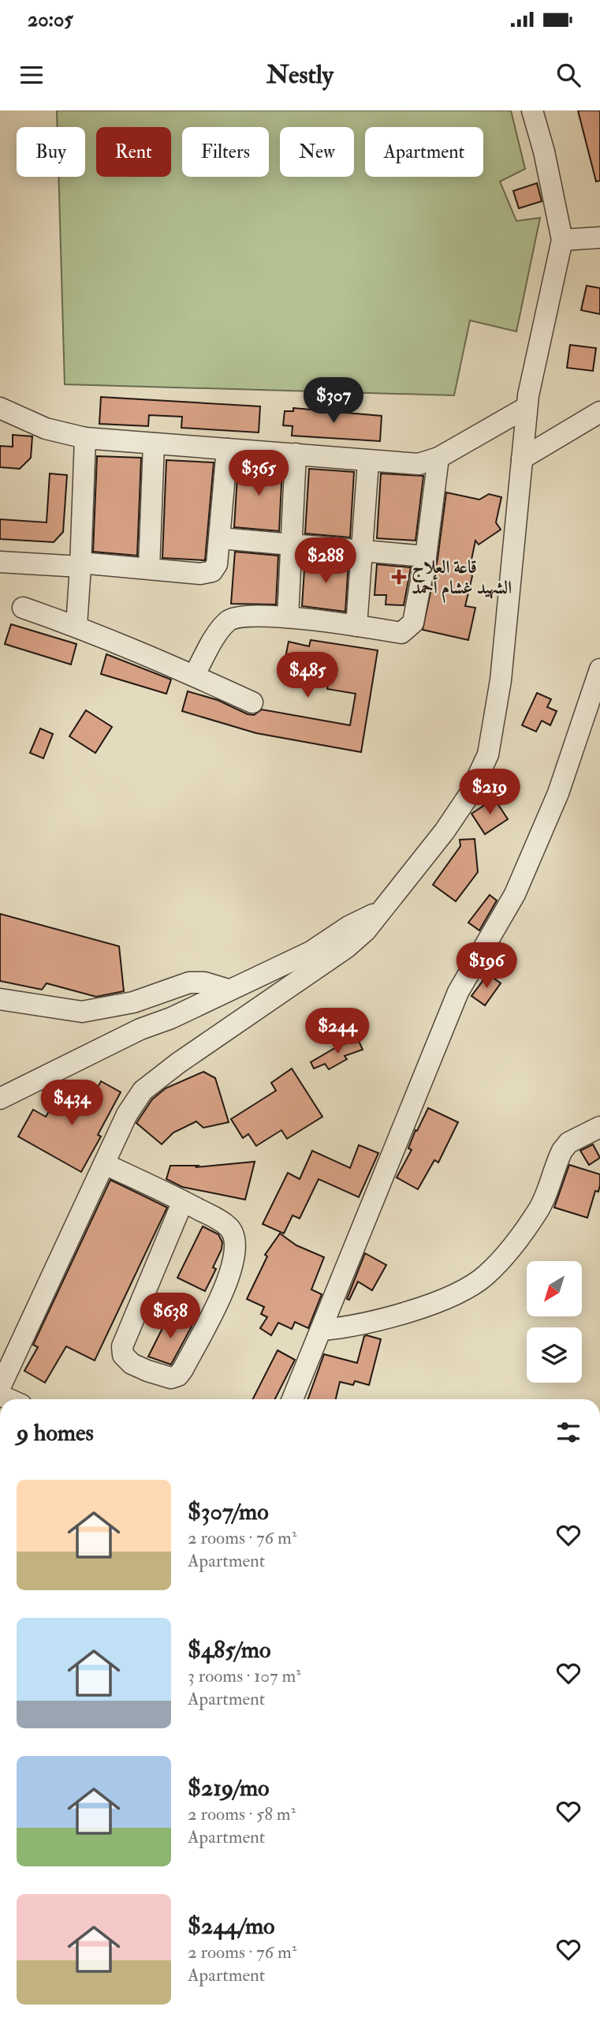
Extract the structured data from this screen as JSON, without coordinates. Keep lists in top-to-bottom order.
{
  "places": {
    "health": ["قاعة العلاج الشهيد غشام أحمد"]
  },
  "north": "bottom left",
  "page": {
    "status": "20:05",
    "header": "Nestly",
    "chip": [
      "Buy",
      "Rent",
      "Filters",
      "New",
      "Apartment"
    ],
    "price": [
      "$307",
      "$365",
      "$288",
      "$485",
      "$219",
      "$196",
      "$244",
      "$434",
      "$638"
    ],
    "heading": "9 homes",
    "list": [
      {
        "name": "$307/mo",
        "note": "2 rooms · 76 m² · Apartment"
      },
      {
        "name": "$485/mo",
        "note": "3 rooms · 107 m² · Apartment"
      },
      {
        "name": "$219/mo",
        "note": "2 rooms · 58 m² · Apartment"
      },
      {
        "name": "$244/mo",
        "note": "2 rooms · 76 m² · Apartment"
      }
    ]
  }
}
